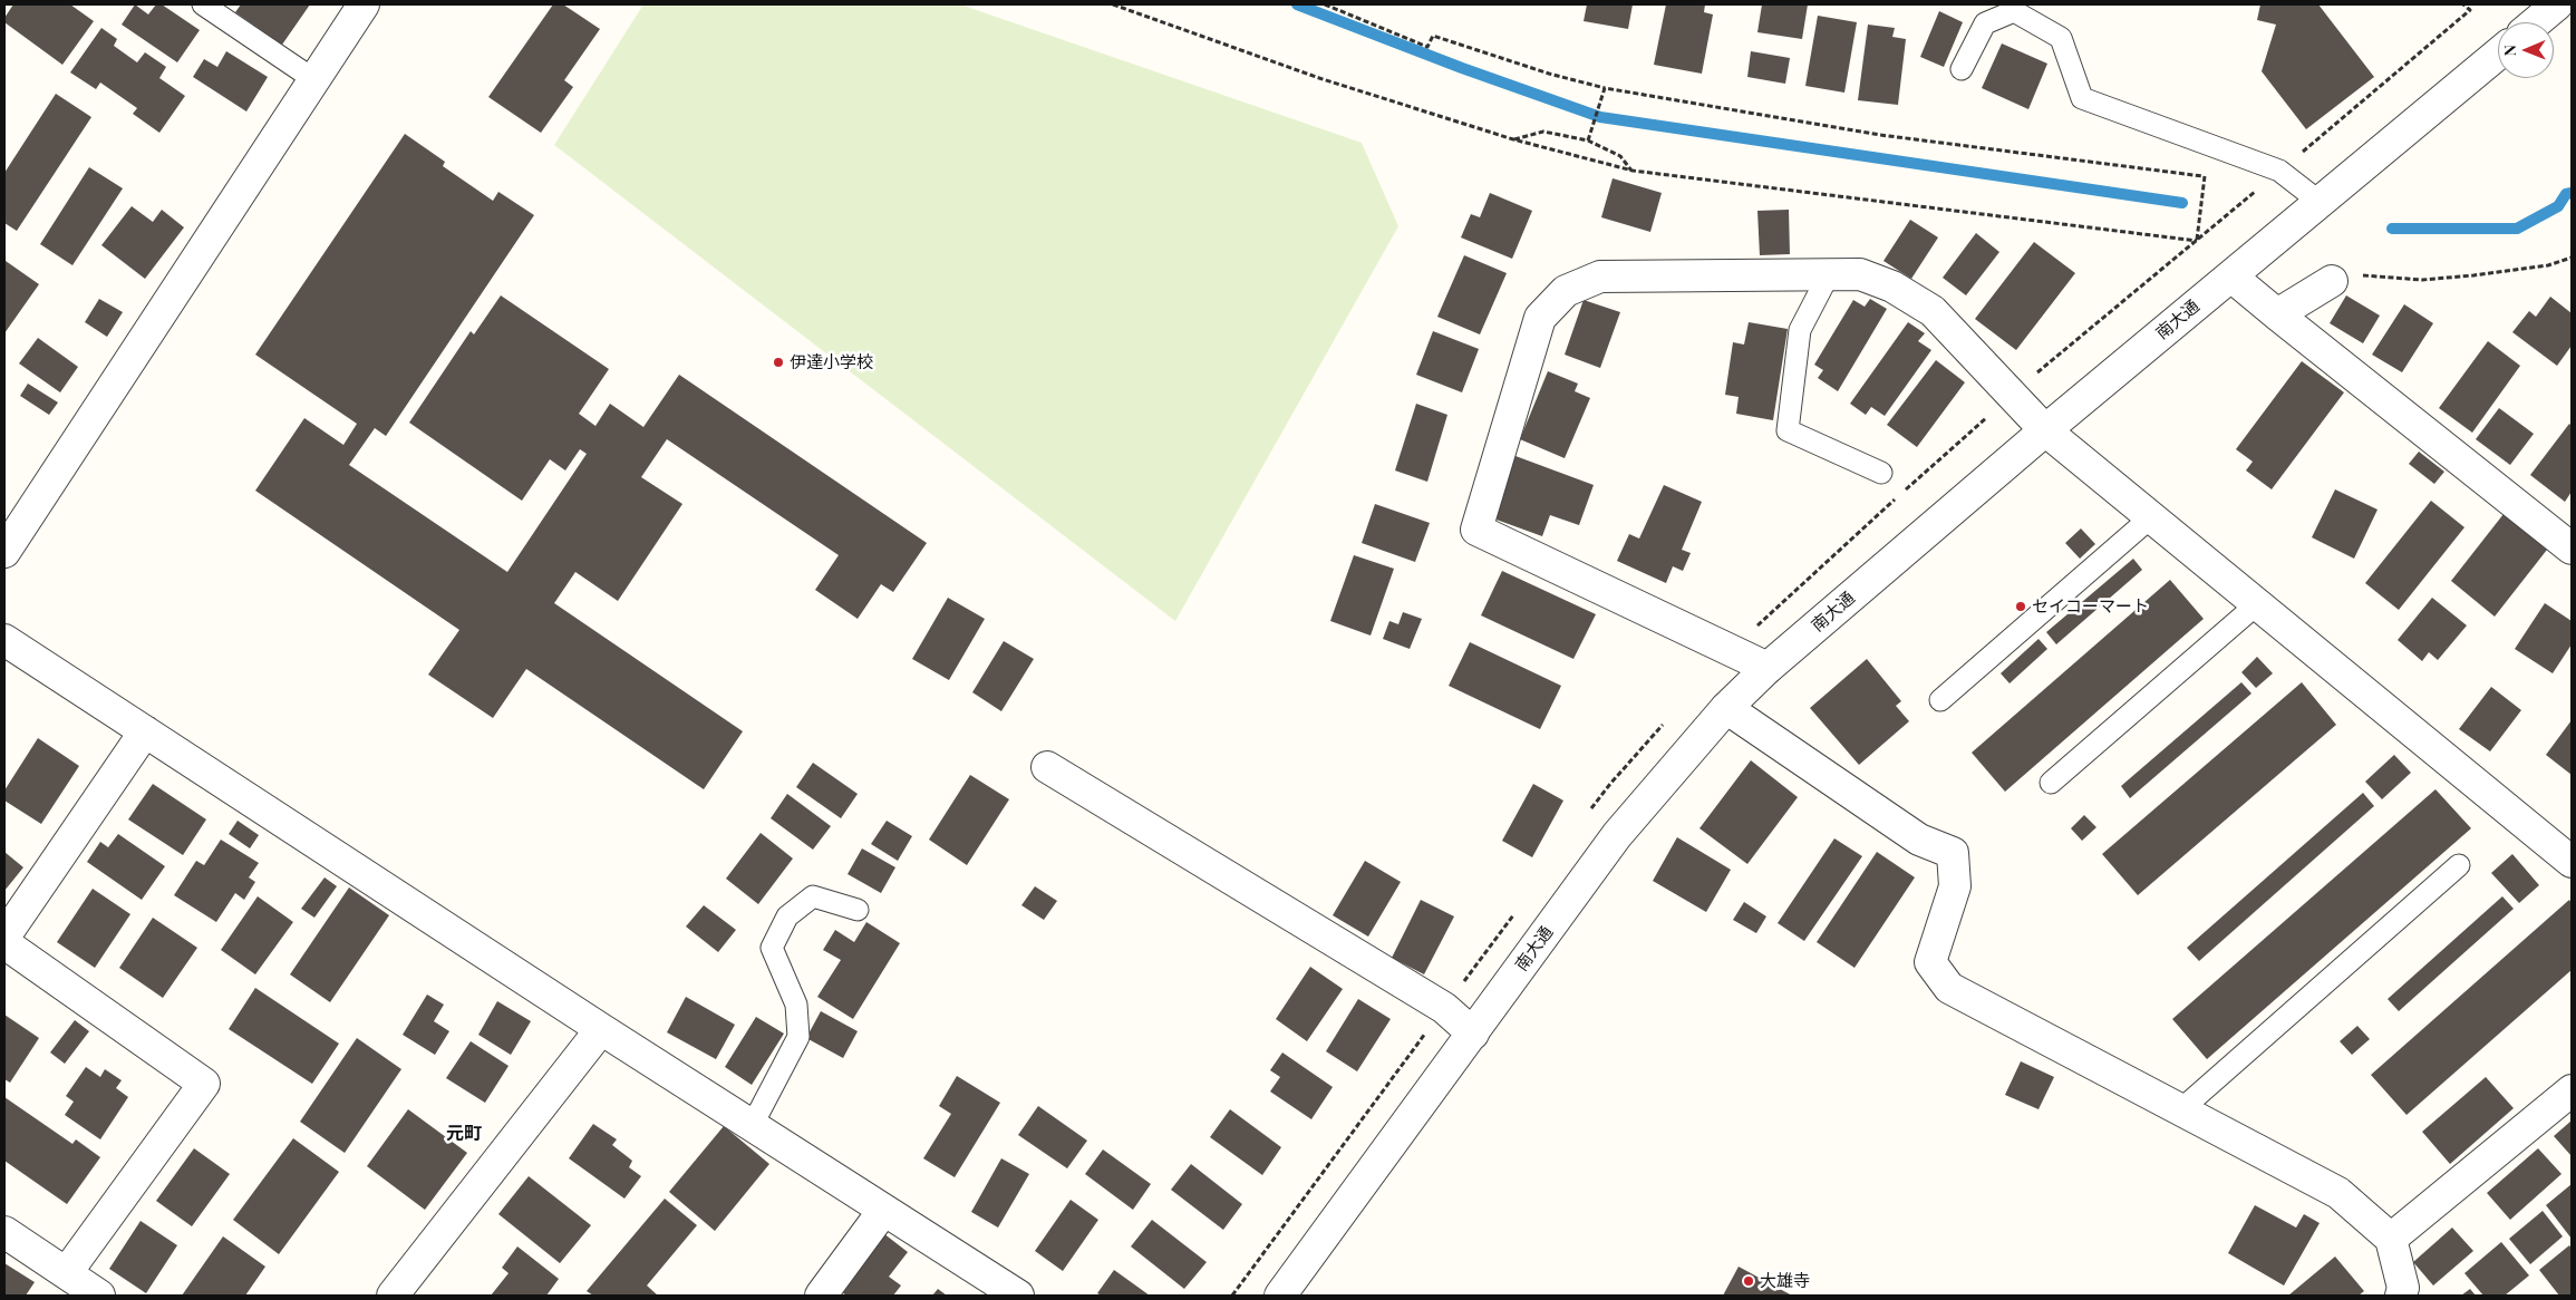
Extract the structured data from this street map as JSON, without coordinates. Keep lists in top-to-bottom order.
{
  "streets": {
    "street": ["南大通"]
  },
  "districts": ["元町"],
  "places": ["伊達小学校", "セイコーマート", "大雄寺"],
  "north": "left"
}
